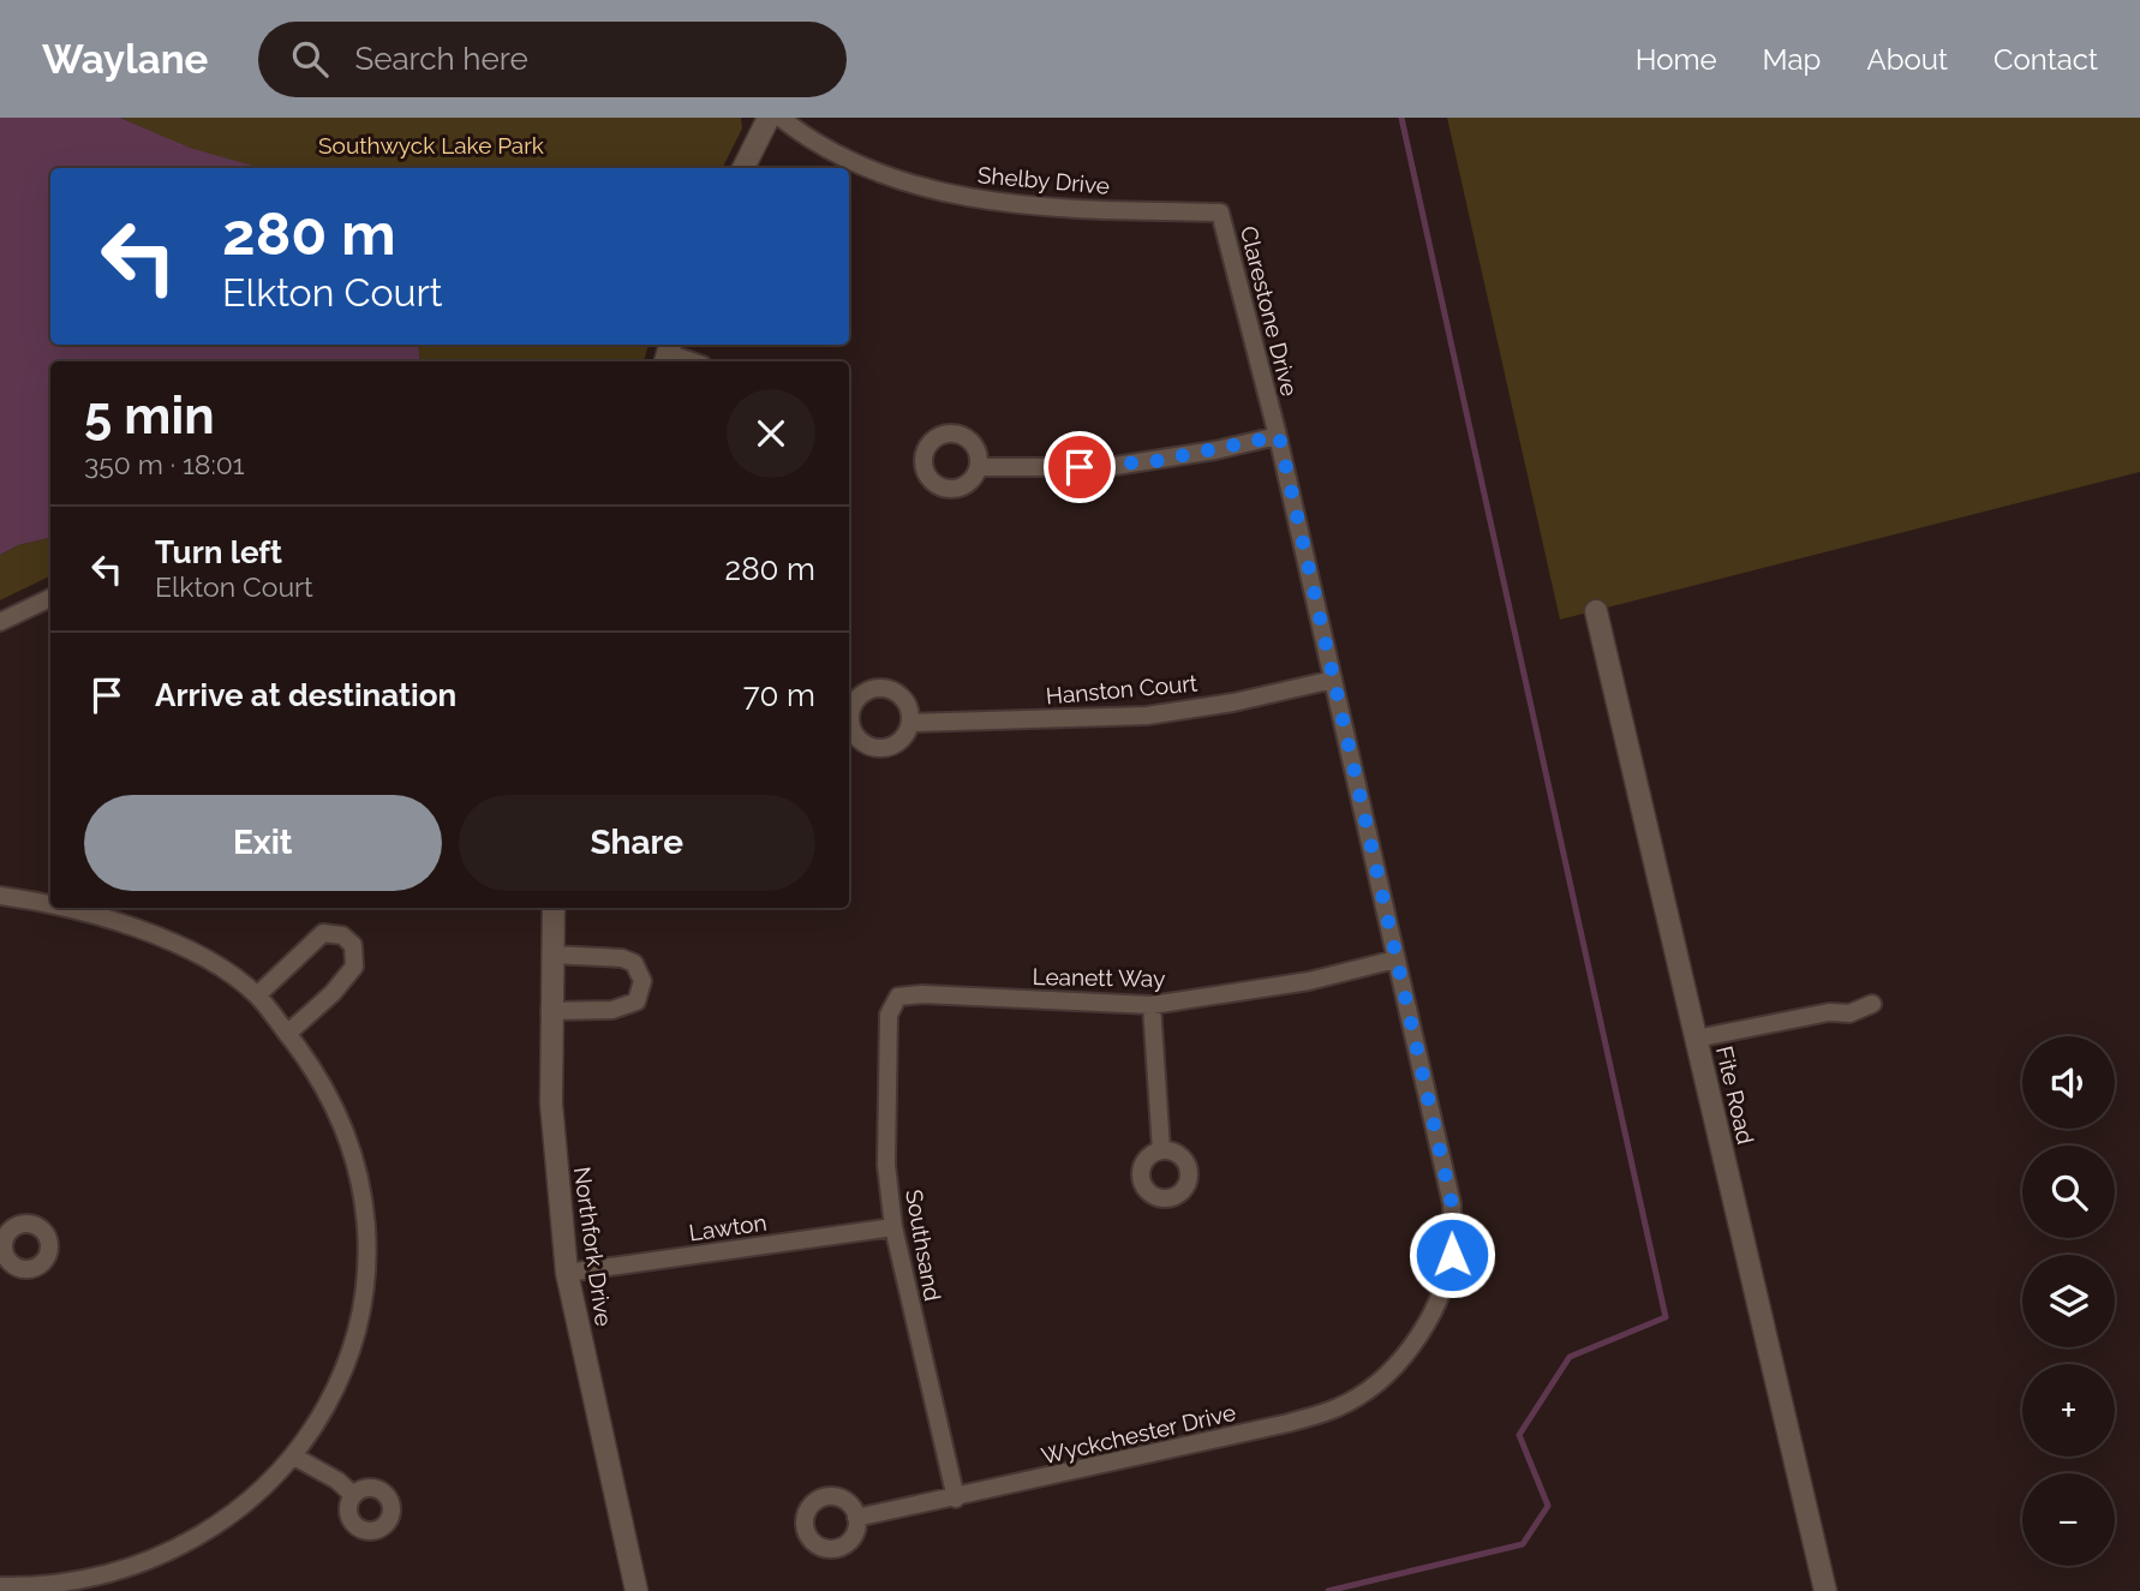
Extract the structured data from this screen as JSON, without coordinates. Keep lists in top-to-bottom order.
{
  "streets": {
    "street": [
      "Shelby Drive",
      "Clarestone Drive",
      "Hanston Court",
      "Leanett Way",
      "Fite Road",
      "Lawton",
      "Southsand",
      "Northfork Drive",
      "Wyckchester Drive"
    ]
  },
  "crossings": [
    ["Shelby Drive", "Clarestone Drive"],
    ["Clarestone Drive", "Hanston Court"],
    ["Clarestone Drive", "Leanett Way"],
    ["Clarestone Drive", "Wyckchester Drive"],
    ["Leanett Way", "Southsand"],
    ["Lawton", "Southsand"],
    ["Lawton", "Northfork Drive"],
    ["Southsand", "Wyckchester Drive"]
  ],
  "parks": ["Southwyck Lake Park"],
  "page": {
    "header": "Waylane",
    "search": "Search here",
    "nav": [
      "Home",
      "Map",
      "About",
      "Contact"
    ],
    "turn": ["280 m", "Elkton Court"],
    "heading": ["5 min", "350 m · 18:01"],
    "list": [
      {
        "name": "Turn left",
        "note": "Elkton Court",
        "value": "280 m"
      },
      {
        "name": "Arrive at destination",
        "value": "70 m"
      }
    ],
    "buttons": ["Exit", "Share"],
    "map_buttons": ["+", "−"]
  }
}
